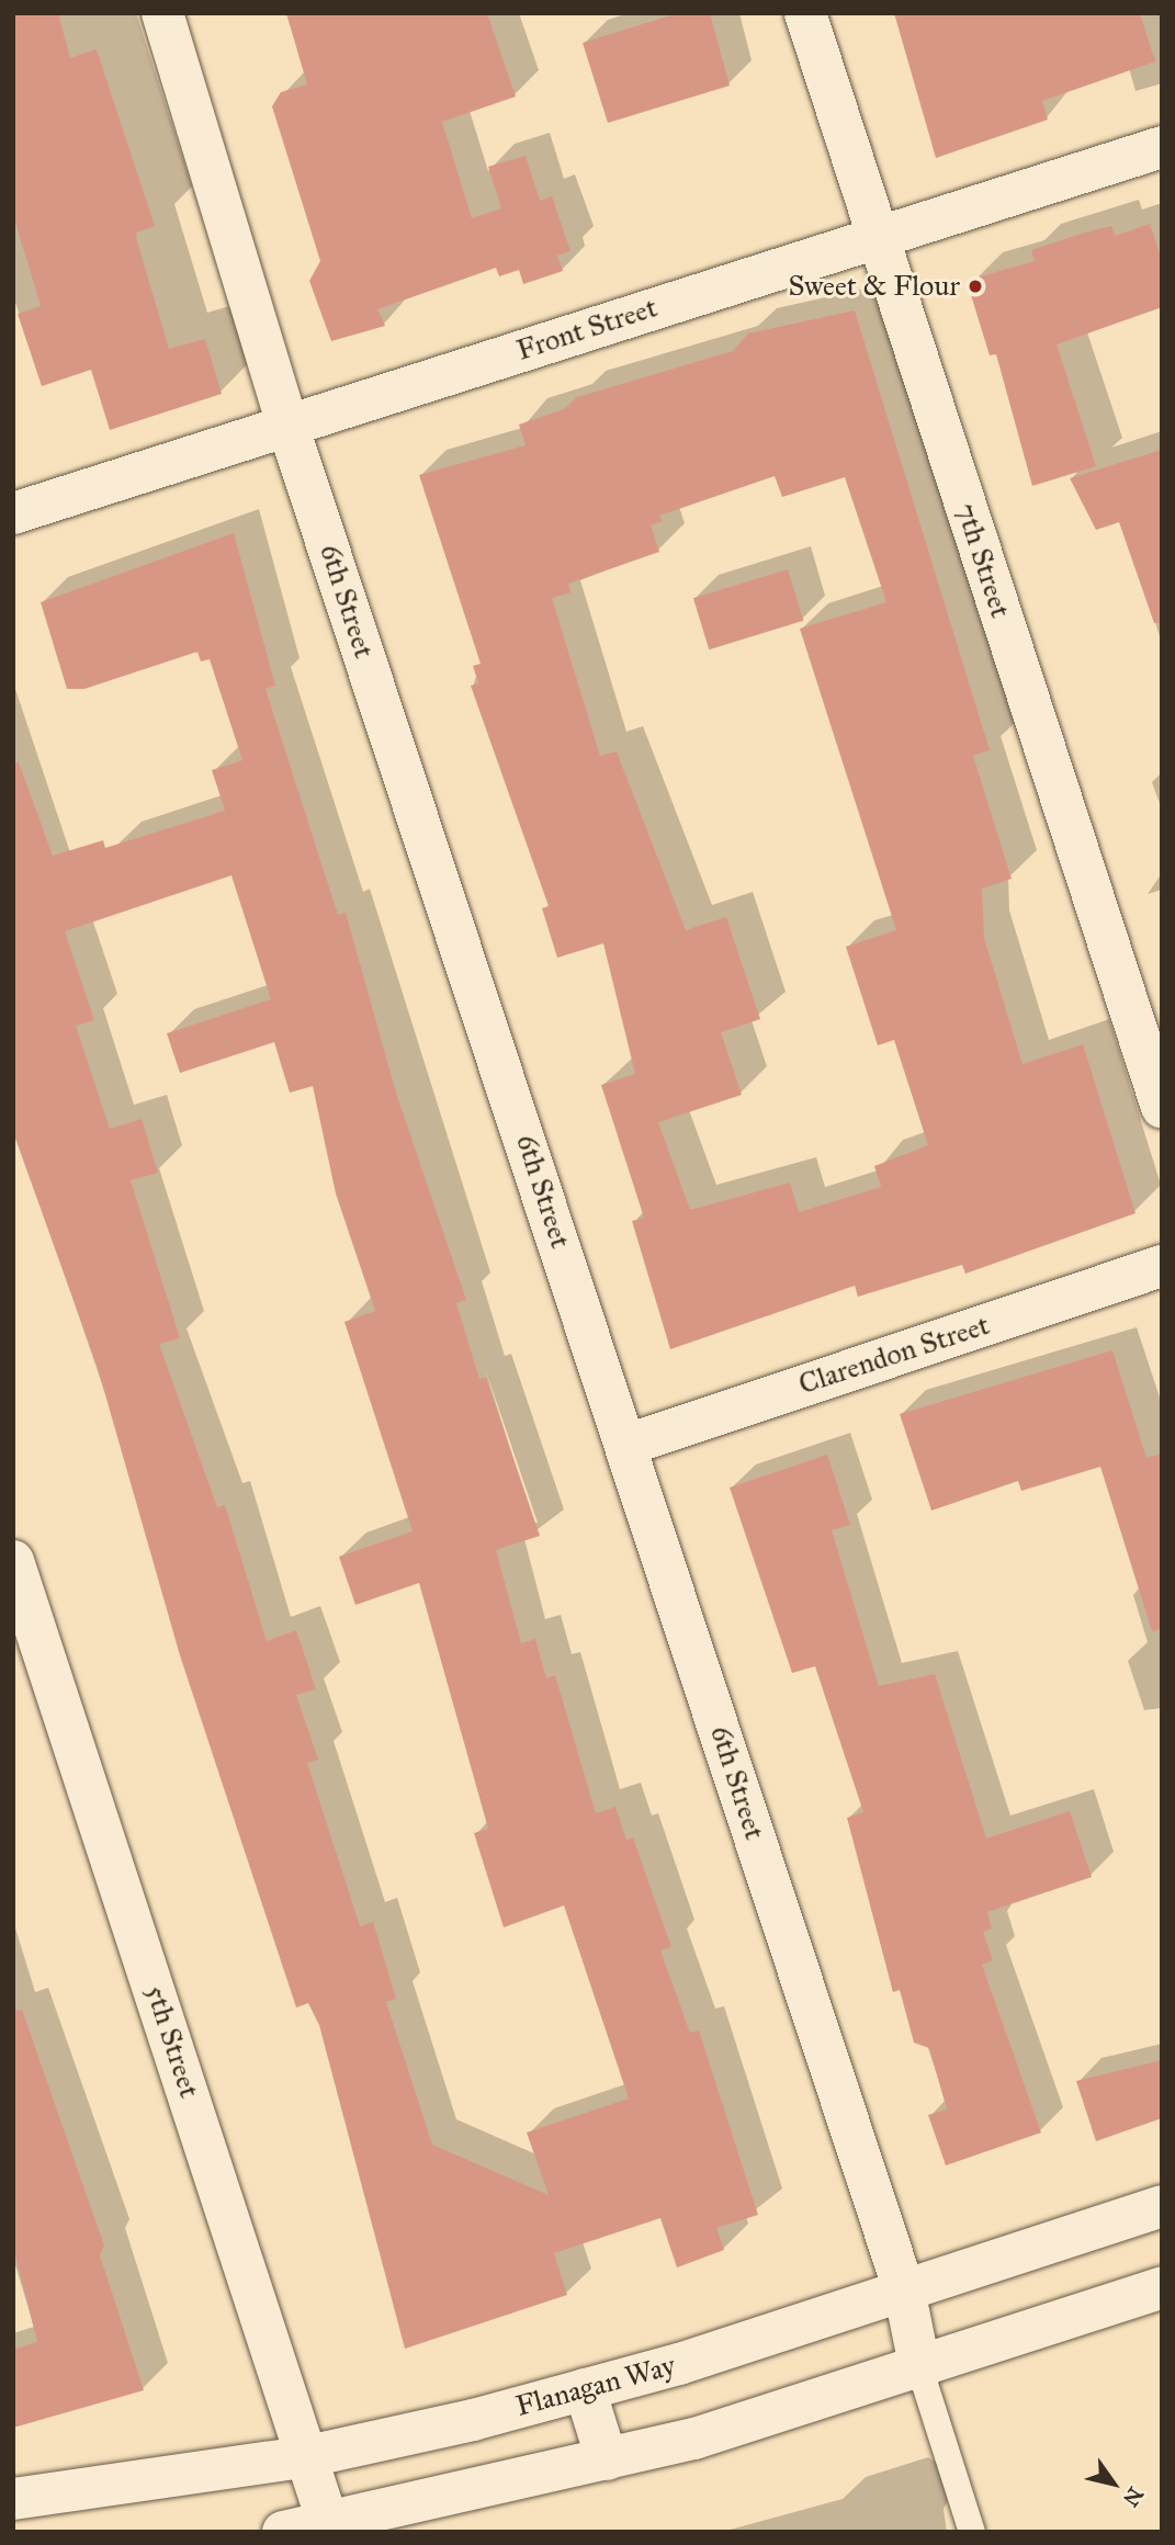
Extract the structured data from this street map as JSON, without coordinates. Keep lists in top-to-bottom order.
{
  "streets": {
    "street": [
      "Front Street",
      "7th Street",
      "6th Street",
      "Clarendon Street",
      "5th Street",
      "Flanagan Way"
    ]
  },
  "crossings": [
    ["Front Street", "7th Street"],
    ["Front Street", "6th Street"],
    ["6th Street", "Clarendon Street"],
    ["6th Street", "Flanagan Way"],
    ["5th Street", "Flanagan Way"]
  ],
  "places": ["Sweet & Flour"],
  "north": "bottom right"
}
